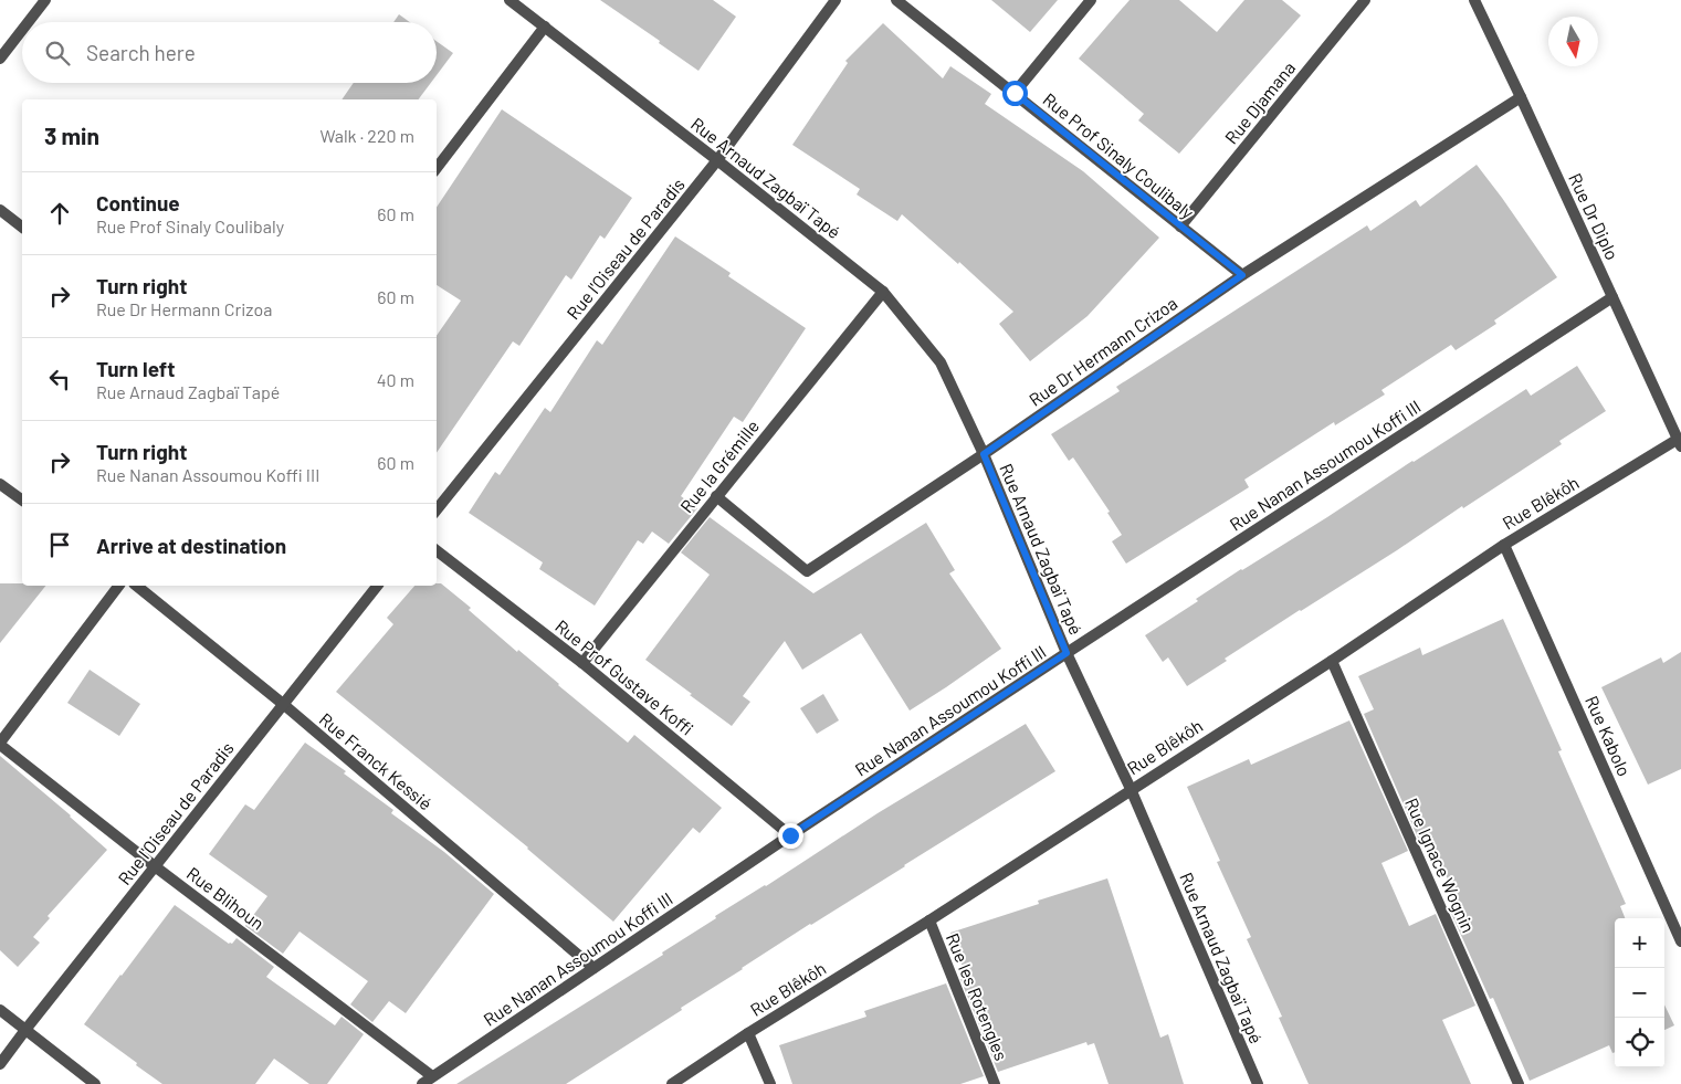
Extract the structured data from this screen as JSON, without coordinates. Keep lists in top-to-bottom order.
{
  "streets": {
    "street": [
      "Rue Djamana",
      "Rue Prof Sinaly Coulibaly",
      "Rue Arnaud Zagbaï Tapé",
      "Rue Dr Diplo",
      "Rue l'Oiseau de Paradis",
      "Rue Dr Hermann Crizoa",
      "Rue Nanan Assoumou Koffi III",
      "Rue la Grémille",
      "Rue Blêkôh",
      "Rue Prof Gustave Koffi",
      "Rue Kabolo",
      "Rue Franck Kessié",
      "Rue Ignace Wognin",
      "Rue Blihoun",
      "Rue les Rotengles"
    ]
  },
  "crossings": [
    ["Rue Djamana", "Rue Prof Sinaly Coulibaly"],
    ["Rue Prof Sinaly Coulibaly", "Rue Dr Hermann Crizoa"],
    ["Rue Arnaud Zagbaï Tapé", "Rue l'Oiseau de Paradis"],
    ["Rue Arnaud Zagbaï Tapé", "Rue Dr Hermann Crizoa"],
    ["Rue Arnaud Zagbaï Tapé", "Rue Nanan Assoumou Koffi III"],
    ["Rue Arnaud Zagbaï Tapé", "Rue la Grémille"],
    ["Rue Arnaud Zagbaï Tapé", "Rue Blêkôh"],
    ["Rue Dr Diplo", "Rue Dr Hermann Crizoa"],
    ["Rue Dr Diplo", "Rue Nanan Assoumou Koffi III"],
    ["Rue Dr Diplo", "Rue Blêkôh"],
    ["Rue l'Oiseau de Paradis", "Rue Franck Kessié"],
    ["Rue l'Oiseau de Paradis", "Rue Blihoun"],
    ["Rue Dr Hermann Crizoa", "Rue la Grémille"],
    ["Rue Nanan Assoumou Koffi III", "Rue Prof Gustave Koffi"],
    ["Rue Nanan Assoumou Koffi III", "Rue Franck Kessié"],
    ["Rue Nanan Assoumou Koffi III", "Rue Blihoun"],
    ["Rue la Grémille", "Rue Prof Gustave Koffi"],
    ["Rue Blêkôh", "Rue Kabolo"],
    ["Rue Blêkôh", "Rue Ignace Wognin"],
    ["Rue Blêkôh", "Rue les Rotengles"]
  ],
  "north": "bottom",
  "page": {
    "search": "Search here",
    "heading": ["3 min", "Walk · 220 m"],
    "list": [
      ["Continue", "Rue Prof Sinaly Coulibaly", "60 m"],
      ["Turn right", "Rue Dr Hermann Crizoa", "60 m"],
      ["Turn left", "Rue Arnaud Zagbaï Tapé", "40 m"],
      ["Turn right", "Rue Nanan Assoumou Koffi III", "60 m"],
      "Arrive at destination"
    ],
    "map_buttons": ["+", "−"]
  }
}
